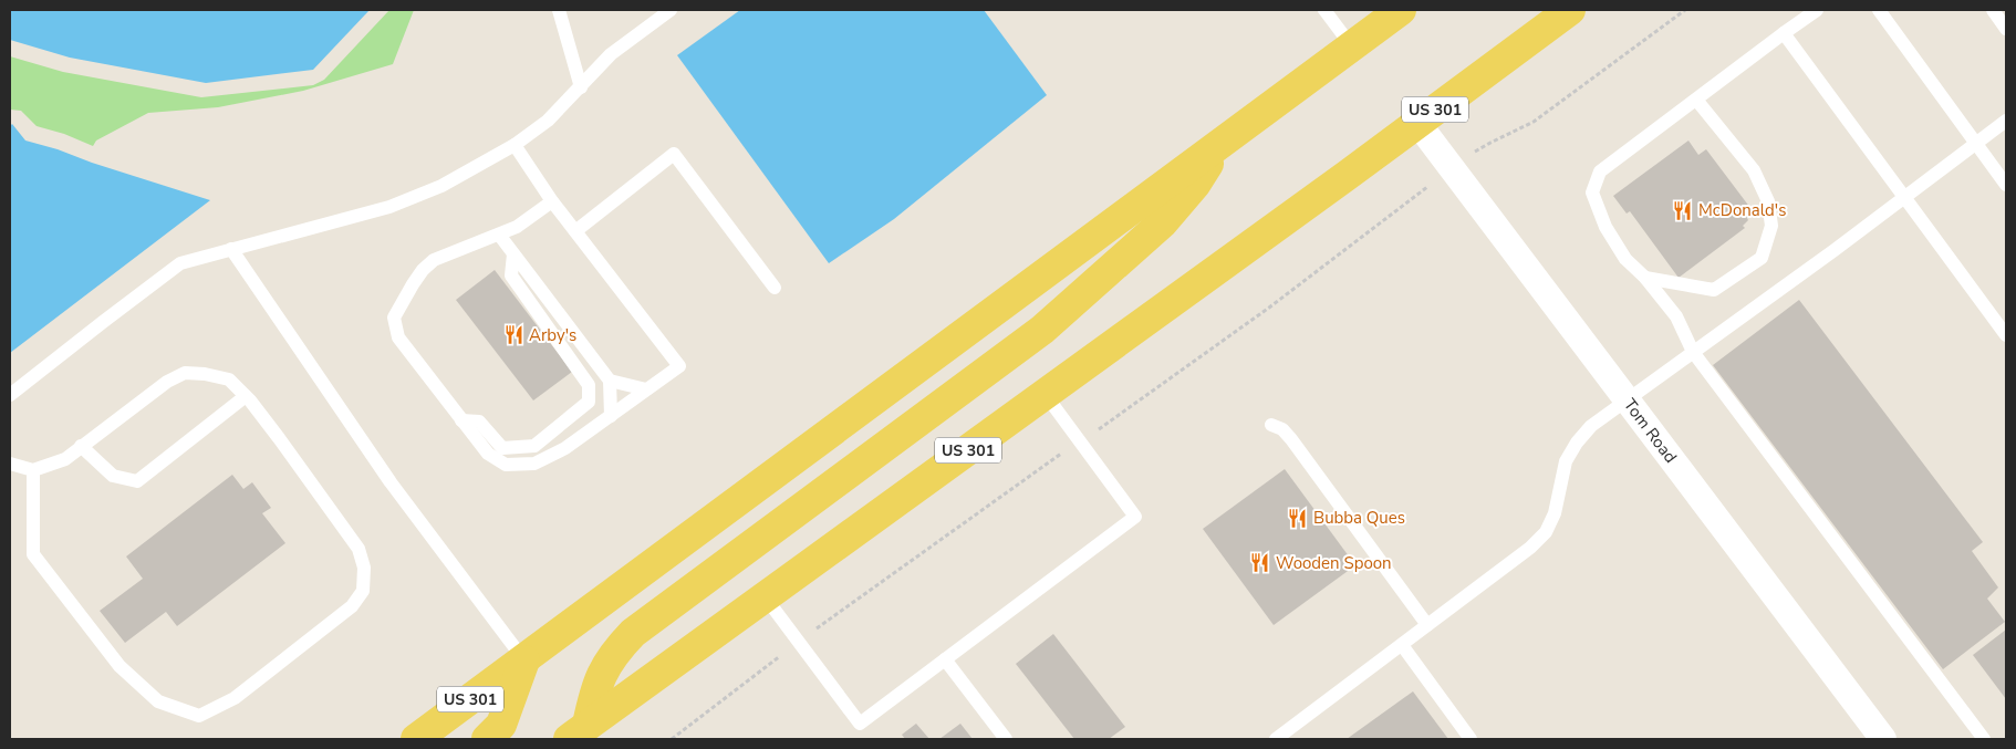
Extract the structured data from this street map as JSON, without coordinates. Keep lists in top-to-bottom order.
{
  "streets": {
    "main road": ["US 301"],
    "street": ["Tom Road"]
  },
  "crossings": [
    ["US 301", "Tom Road"]
  ],
  "places": {
    "restaurant": [
      "McDonald's",
      "Arby's",
      "Bubba Ques",
      "Wooden Spoon"
    ]
  }
}
